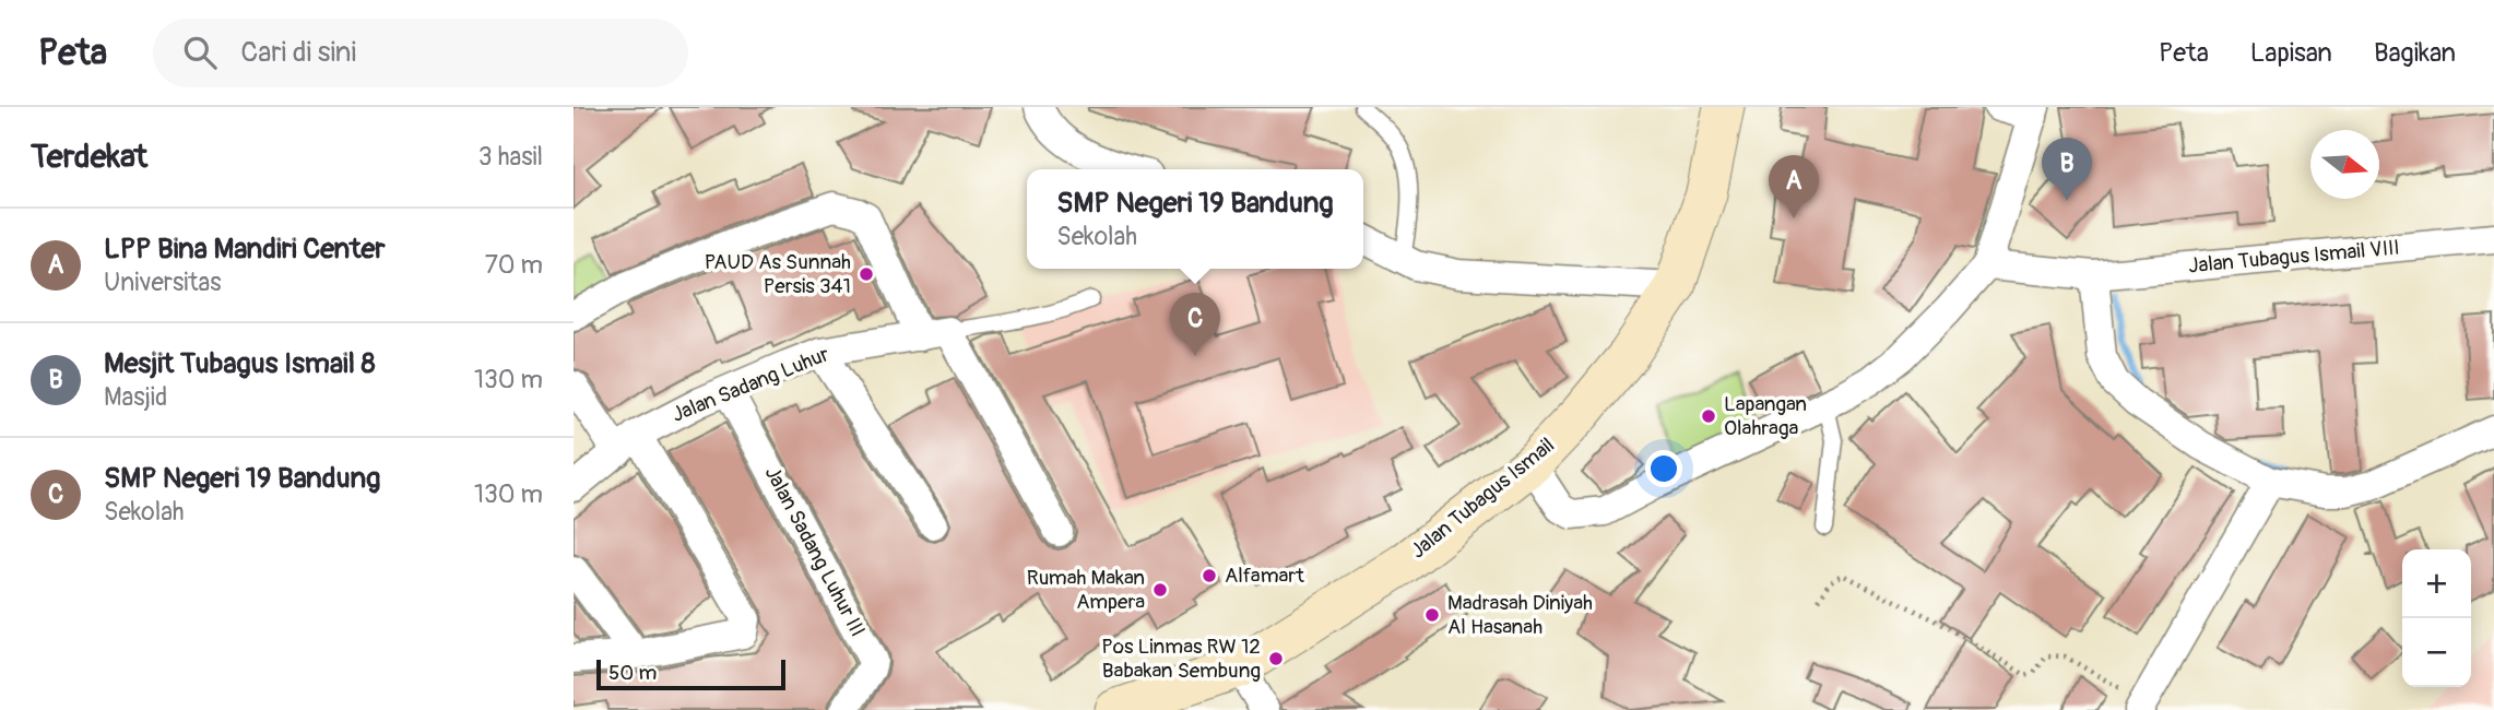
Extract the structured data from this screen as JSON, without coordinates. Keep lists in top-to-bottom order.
{
  "streets": {
    "main road": ["Jalan Tubagus Ismail"],
    "street": ["Jalan Tubagus Ismail VIII", "Jalan Sadang Luhur", "Jalan Sadang Luhur III"]
  },
  "crossings": [
    ["Jalan Sadang Luhur", "Jalan Sadang Luhur III"]
  ],
  "places": [
    "PAUD As Sunnah Persis 341",
    "Lapangan Olahraga",
    "Alfamart",
    "Rumah Makan Ampera",
    "Madrasah Diniyah Al Hasanah",
    "Pos Linmas RW 12 Babakan Sembung"
  ],
  "scale_bar": "50 m",
  "north": "right",
  "page": {
    "header": "Peta",
    "search": "Cari di sini",
    "nav": ["Peta", "Lapisan", "Bagikan"],
    "heading": ["Terdekat", "3 hasil"],
    "pins": ["B", "A", "C"],
    "popup": ["SMP Negeri 19 Bandung", "Sekolah"],
    "list": [
      {
        "mark": "A",
        "name": "LPP Bina Mandiri Center",
        "note": "Universitas",
        "value": "70 m"
      },
      {
        "mark": "B",
        "name": "Mesjit Tubagus Ismail 8",
        "note": "Masjid",
        "value": "130 m"
      },
      {
        "mark": "C",
        "name": "SMP Negeri 19 Bandung",
        "note": "Sekolah",
        "value": "130 m"
      }
    ],
    "map_buttons": ["+", "−"],
    "scale": "50 m"
  }
}
